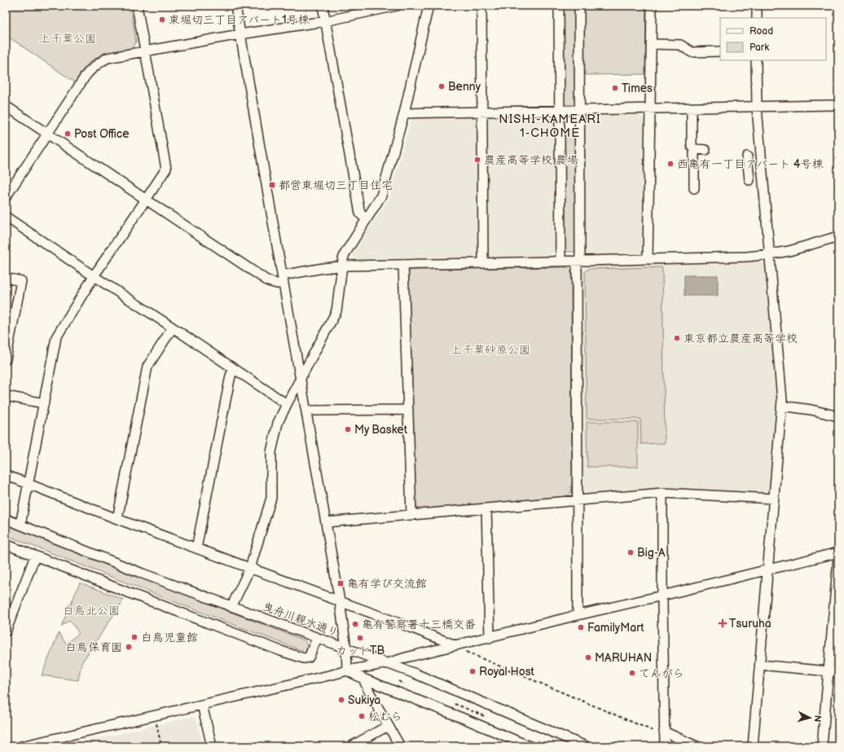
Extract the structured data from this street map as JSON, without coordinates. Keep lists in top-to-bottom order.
{
  "streets": {
    "street": ["曳舟川親水通り"]
  },
  "districts": ["NISHI-KAMEARI 1-CHOME"],
  "parks": ["上千葉公園", "上千葉砂原公園", "白鳥北公園"],
  "places": {
    "other": [
      "東堀切三丁目アパート1号棟",
      "Benny",
      "Times",
      "Post Office",
      "農産高等学校 農場",
      "西亀有一丁目アパート 4号棟",
      "東京都立農産高等学校",
      "My Basket",
      "Big-A",
      "亀有警察署十三橋交番",
      "FamilyMart",
      "白鳥児童館",
      "カットTB",
      "白鳥保育園",
      "MARUHAN",
      "Royal Host",
      "てんがら",
      "Sukiya",
      "松むら"
    ],
    "transit": ["都営東堀切三丁目住宅", "亀有学び交流館"],
    "health": ["Tsuruha"]
  },
  "legend": ["Road", "Park"],
  "north": "right"
}
